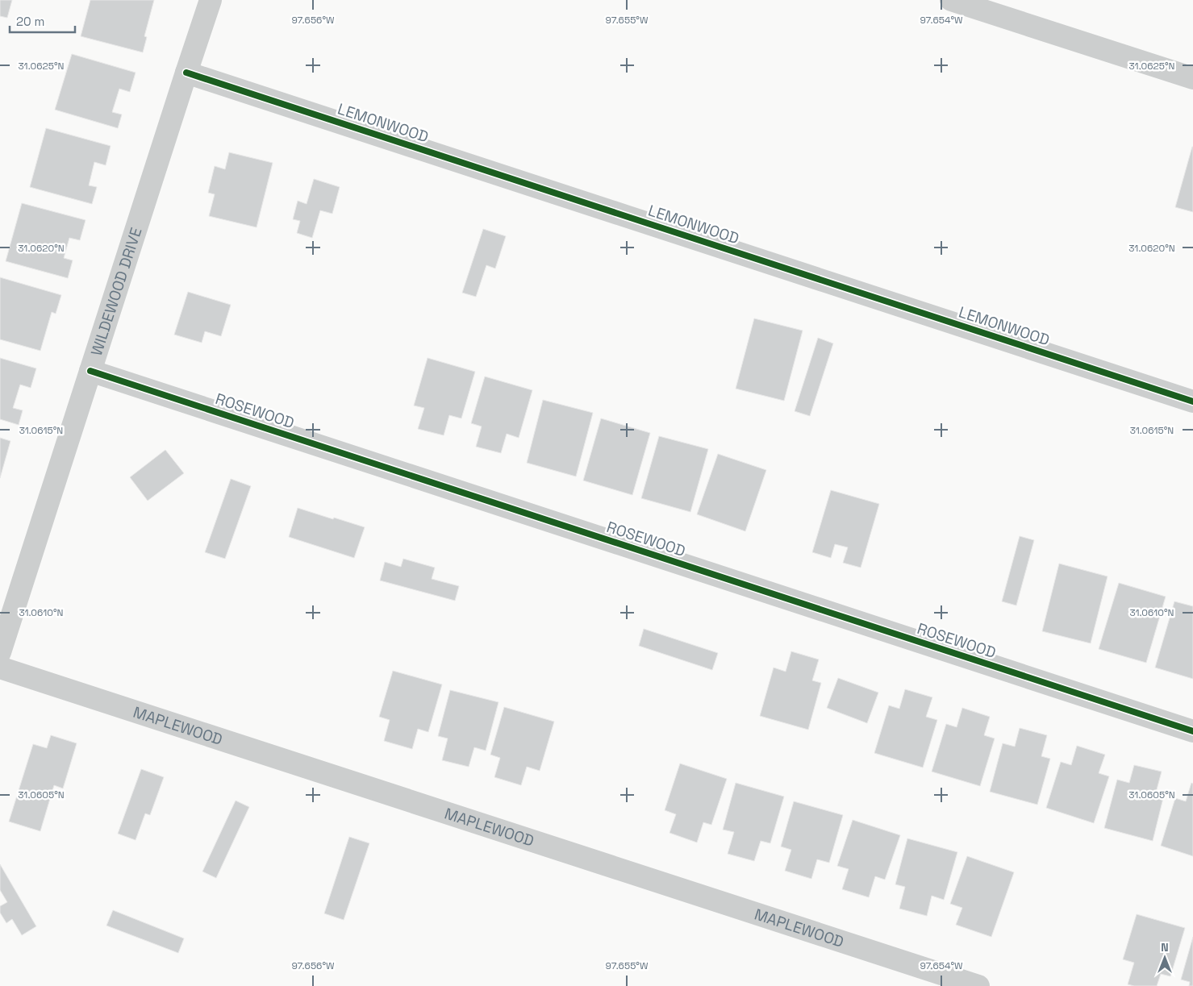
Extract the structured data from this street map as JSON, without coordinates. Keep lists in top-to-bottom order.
{
  "streets": {
    "street": [
      "LEMONWOOD",
      "WILDEWOOD DRIVE",
      "ROSEWOOD",
      "MAPLEWOOD"
    ]
  },
  "crossings": [
    ["LEMONWOOD", "WILDEWOOD DRIVE"],
    ["WILDEWOOD DRIVE", "ROSEWOOD"]
  ],
  "scale_bar": "20 m",
  "north": "top",
  "coordinates": [
    "97.656°W",
    "97.655°W",
    "97.654°W",
    "31.0625°N",
    "31.0620°N",
    "31.0615°N",
    "31.0610°N",
    "31.0605°N"
  ]
}
